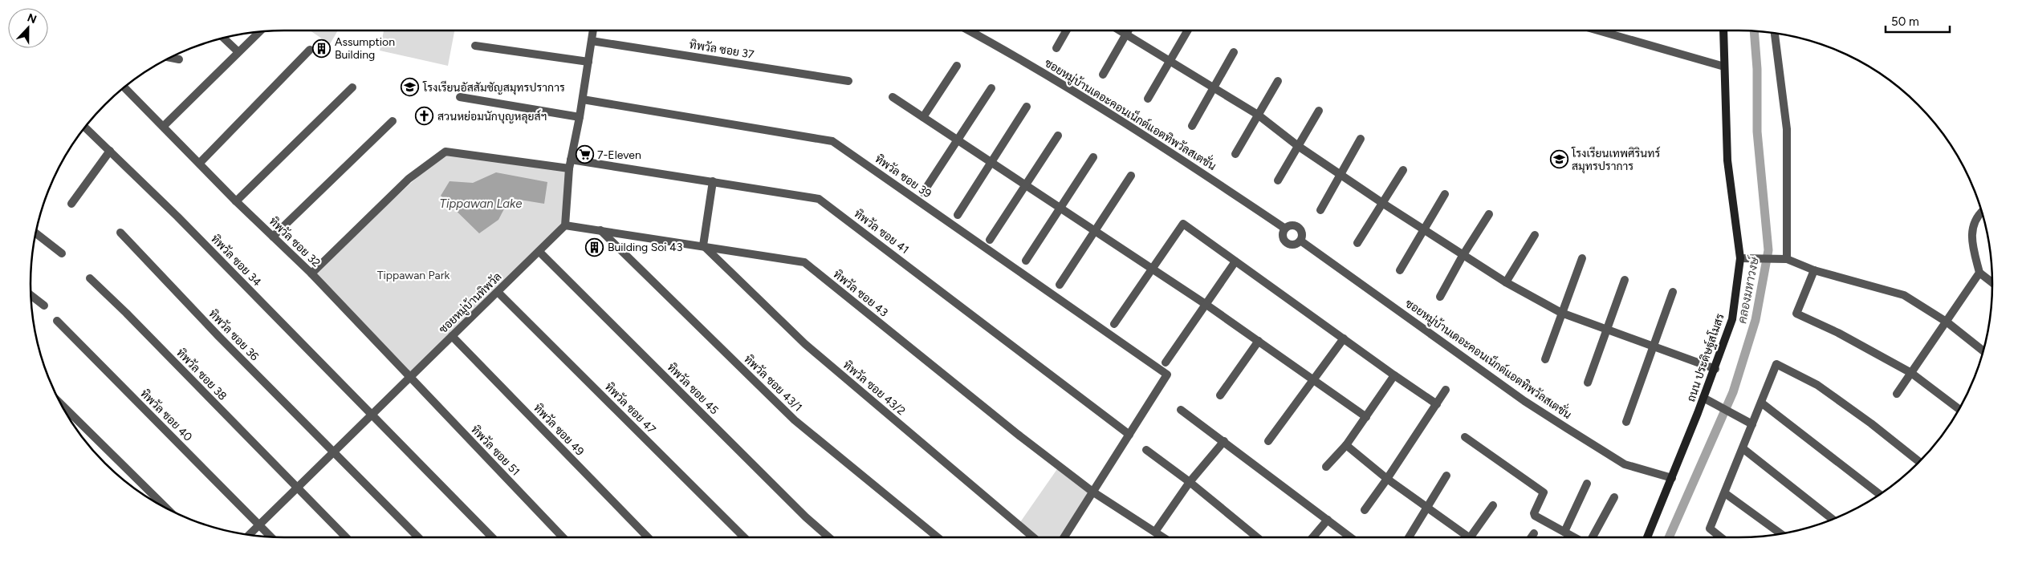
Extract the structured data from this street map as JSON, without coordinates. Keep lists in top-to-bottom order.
{
  "streets": {
    "street": [
      "ทิพวัล ซอย 37",
      "ซอยหมู่บ้านเดอะคอนเน็กต์แอตทิพวัลสเตชั่น",
      "ทิพวัล ซอย 39",
      "ทิพวัล ซอย 41",
      "ทิพวัล ซอย 32",
      "ทิพวัล ซอย 34",
      "ทิพวัล ซอย 43",
      "ซอยหมู่บ้านทิพวัล",
      "ทิพวัล ซอย 36",
      "ถนน ประดิษฐ์สโมสร",
      "ทิพวัล ซอย 38",
      "ทิพวัล ซอย 43/1",
      "ทิพวัล ซอย 43/2",
      "ทิพวัล ซอย 45",
      "ทิพวัล ซอย 47",
      "ทิพวัล ซอย 40",
      "ทิพวัล ซอย 49",
      "ทิพวัล ซอย 51"
    ]
  },
  "crossings": [
    ["ซอยหมู่บ้านเดอะคอนเน็กต์แอตทิพวัลสเตชั่น", "ถนน ประดิษฐ์สโมสร"],
    ["ทิพวัล ซอย 39", "ทิพวัล ซอย 41"],
    ["ทิพวัล ซอย 41", "ทิพวัล ซอย 32"],
    ["ทิพวัล ซอย 32", "ซอยหมู่บ้านทิพวัล"],
    ["ทิพวัล ซอย 32", "ทิพวัล ซอย 51"],
    ["ทิพวัล ซอย 34", "ซอยหมู่บ้านทิพวัล"],
    ["ทิพวัล ซอย 43", "ซอยหมู่บ้านทิพวัล"],
    ["ทิพวัล ซอย 43", "ทิพวัล ซอย 43/1"],
    ["ทิพวัล ซอย 43", "ทิพวัล ซอย 43/2"],
    ["ซอยหมู่บ้านทิพวัล", "ทิพวัล ซอย 36"],
    ["ซอยหมู่บ้านทิพวัล", "ทิพวัล ซอย 38"],
    ["ซอยหมู่บ้านทิพวัล", "ทิพวัล ซอย 45"],
    ["ซอยหมู่บ้านทิพวัล", "ทิพวัล ซอย 47"],
    ["ซอยหมู่บ้านทิพวัล", "ทิพวัล ซอย 40"],
    ["ซอยหมู่บ้านทิพวัล", "ทิพวัล ซอย 49"],
    ["ซอยหมู่บ้านทิพวัล", "ทิพวัล ซอย 51"]
  ],
  "water": ["Tippawan Lake", "คลองมหาวงษ์"],
  "parks": ["Tippawan Park"],
  "places": {
    "building": ["Assumption Building", "Building Soi 43"],
    "school or university": ["โรงเรียนอัสสัมชัญสมุทรปราการ", "โรงเรียนเทพศิรินทร์ สมุทรปราการ"],
    "church": ["สวนหย่อมนักบุญหลุยส์ฯ"],
    "supermarket": ["7-Eleven"]
  },
  "scale_bar": "50 m",
  "north": "top"
}
